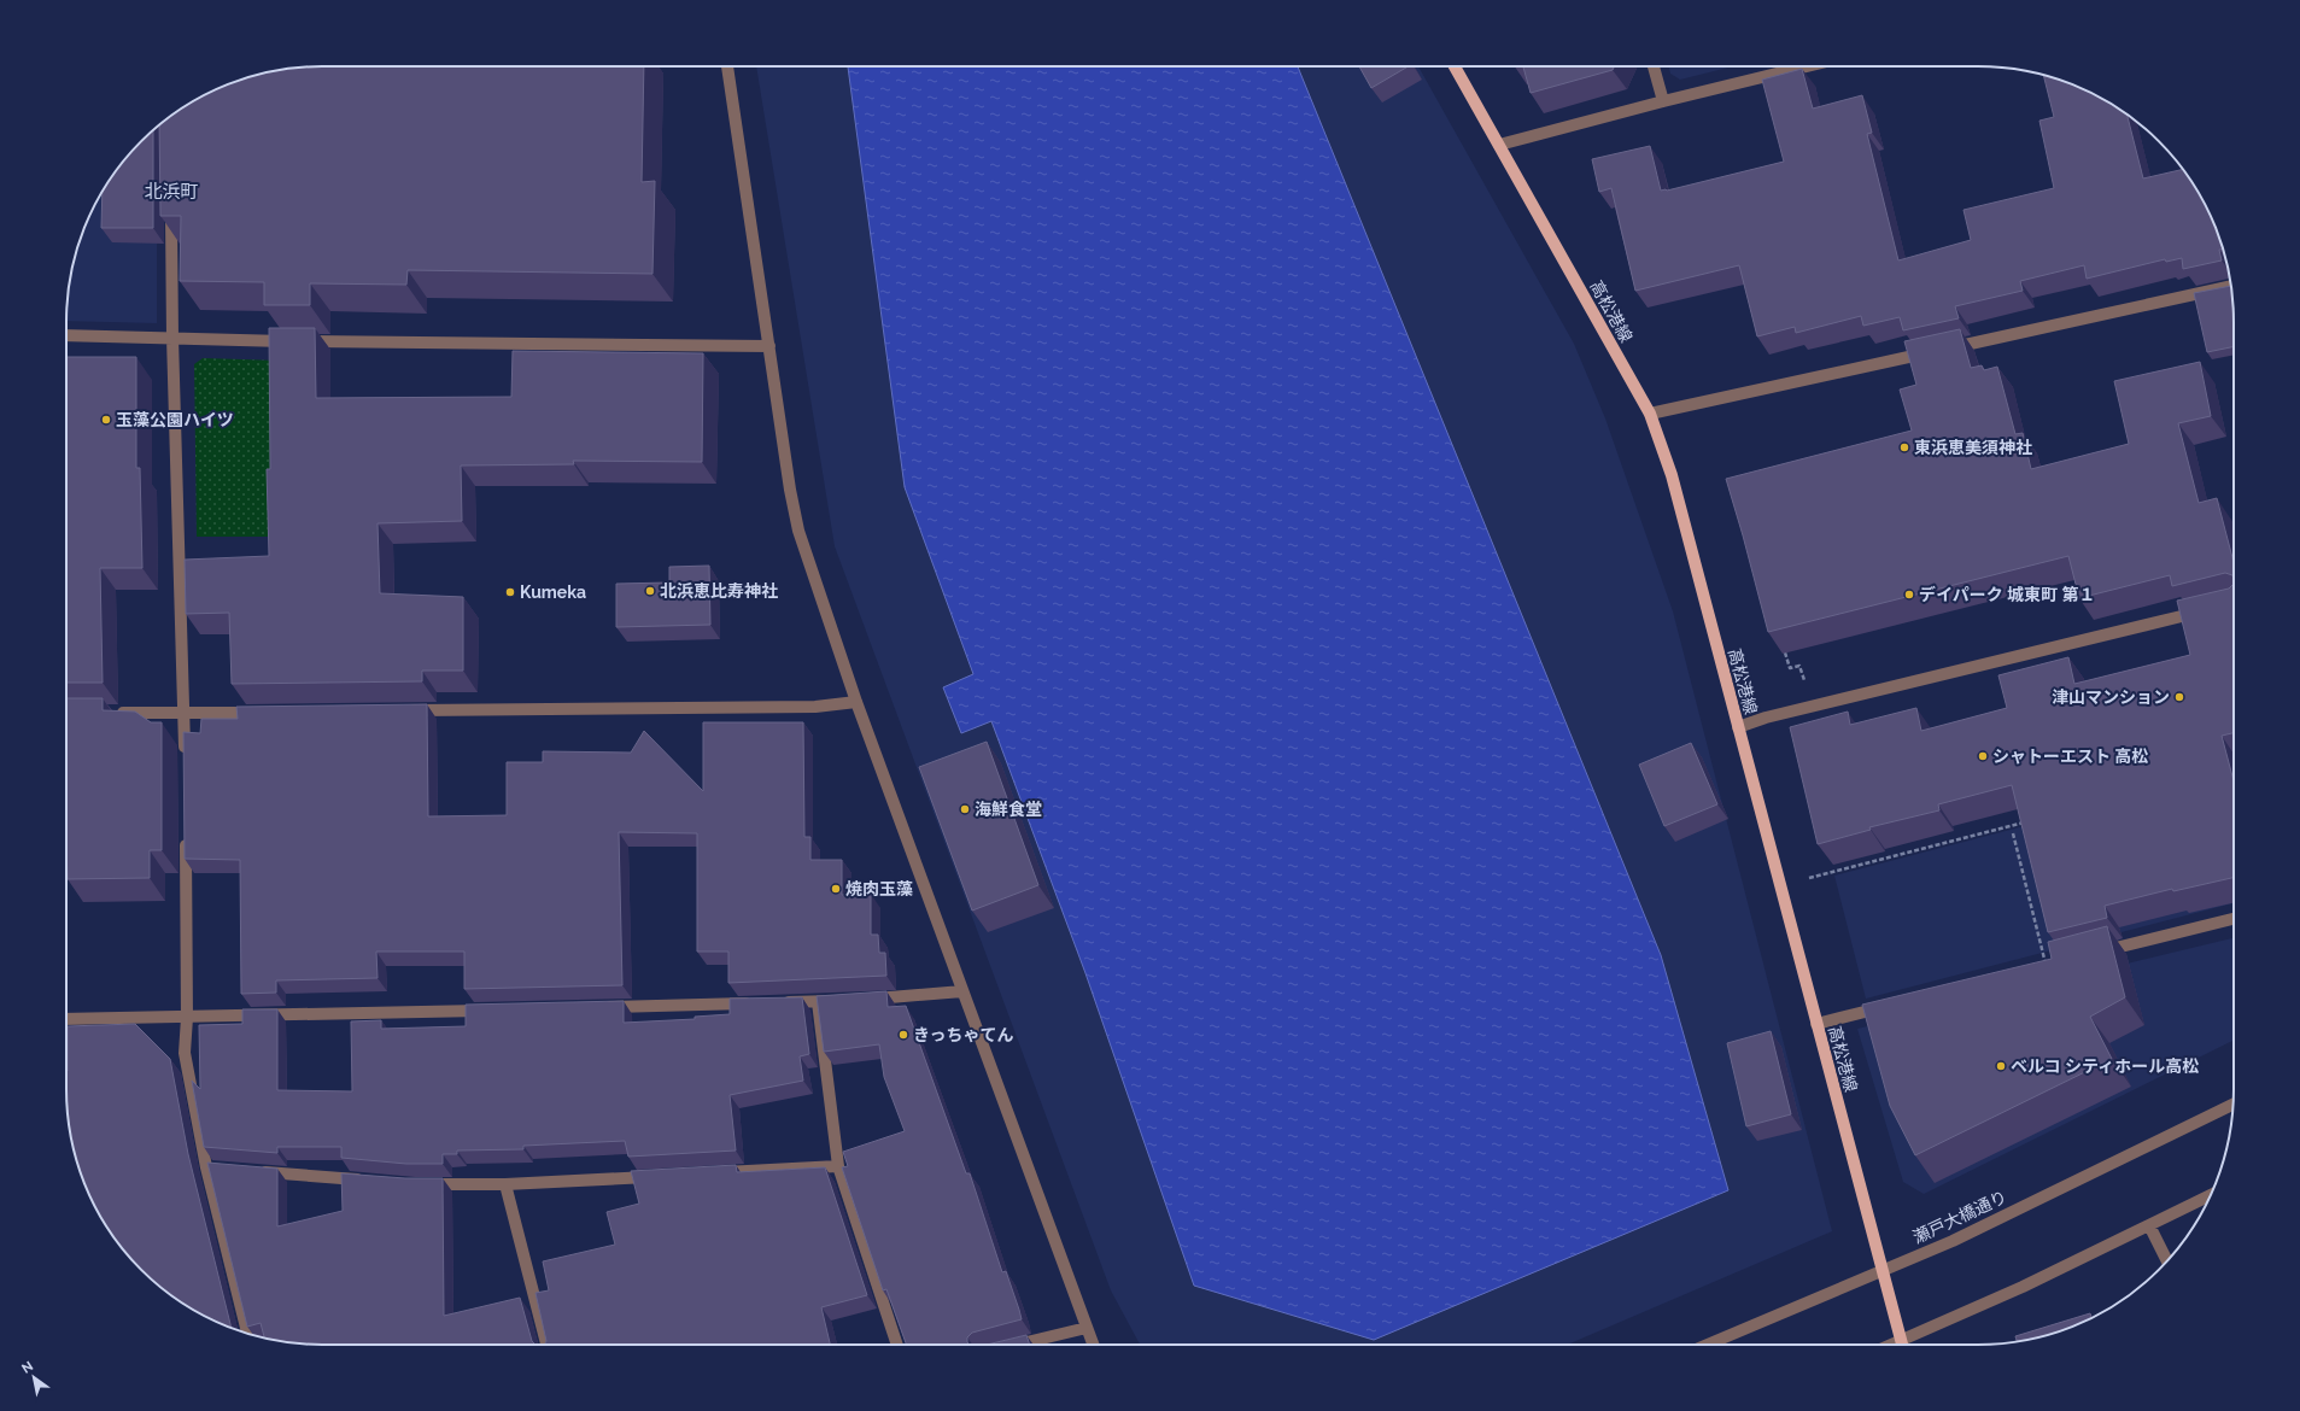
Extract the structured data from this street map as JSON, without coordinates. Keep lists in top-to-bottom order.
{
  "streets": {
    "main road": ["高松港線"],
    "street": ["瀬戸大橋通り"]
  },
  "crossings": [
    ["高松港線", "瀬戸大橋通り"]
  ],
  "districts": ["北浜町"],
  "places": [
    "玉藻公園ハイツ",
    "東浜恵美須神社",
    "北浜恵比寿神社",
    "Kumeka",
    "デイパーク 城東町 第１",
    "津山マンション",
    "シャトーエスト 高松",
    "海鮮食堂",
    "焼肉玉藻",
    "きっちゃてん",
    "ベルコ シティホール高松"
  ],
  "north": "top left"
}
